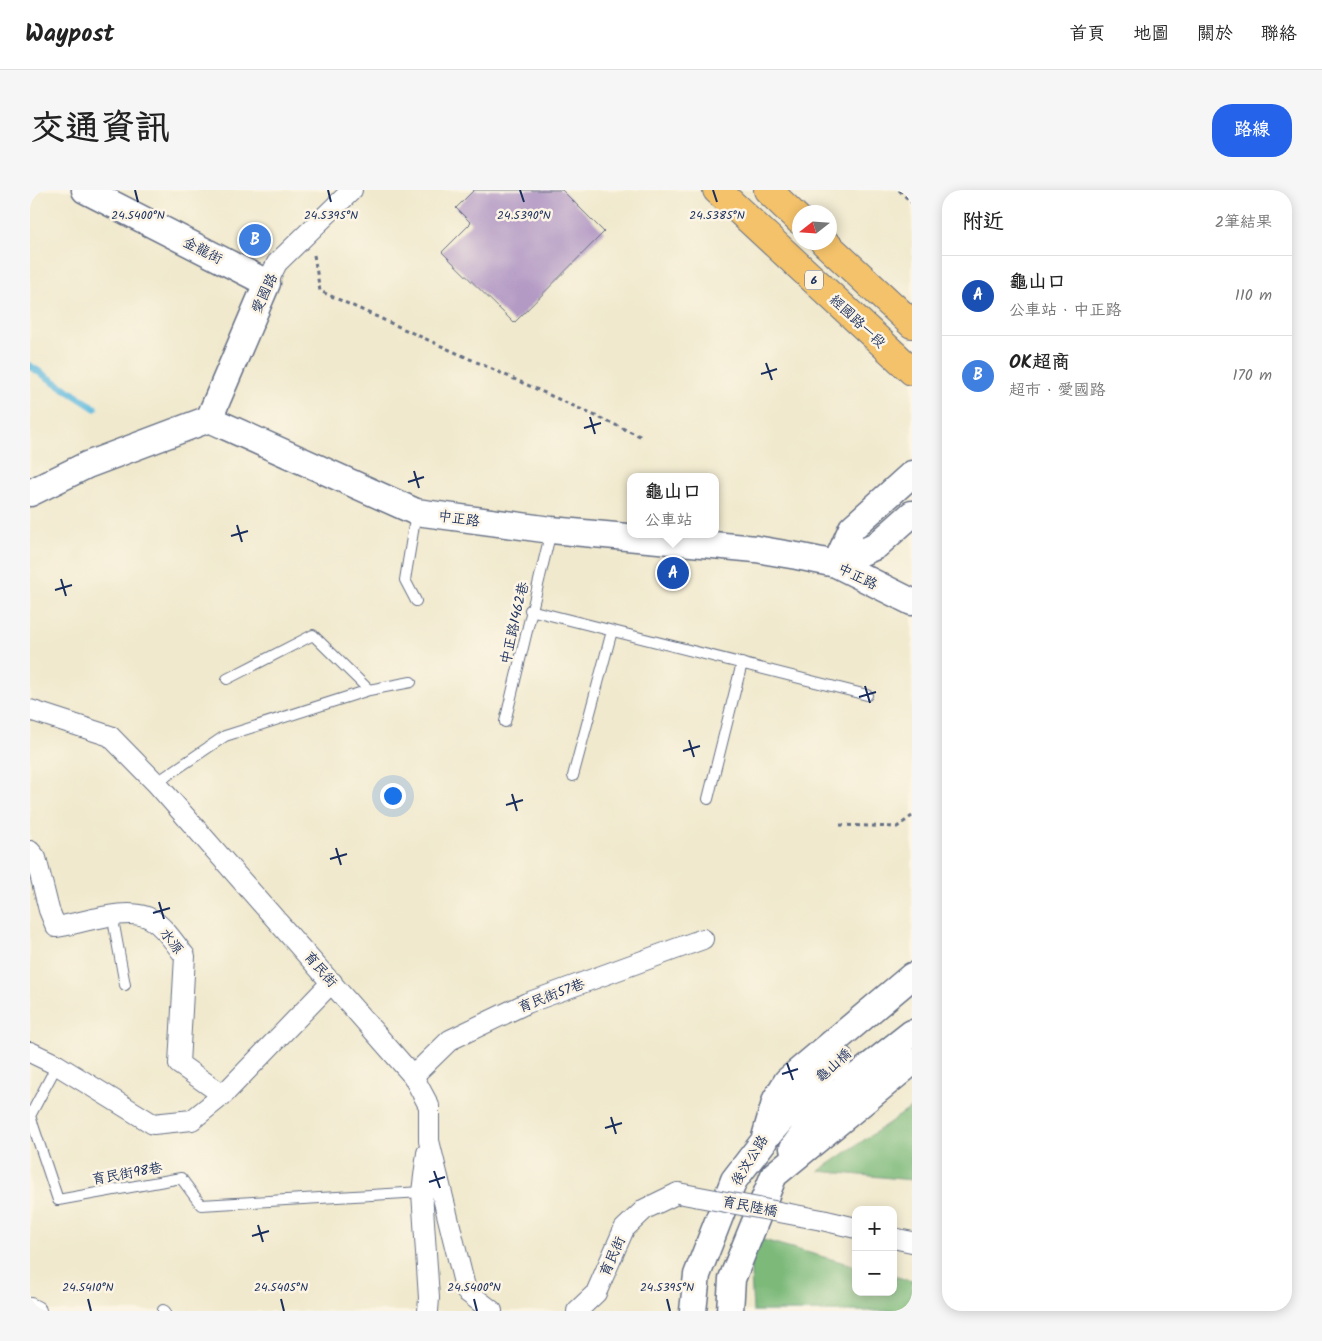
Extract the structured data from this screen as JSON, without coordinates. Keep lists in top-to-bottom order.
{
  "streets": {
    "main road": ["6", "經國路一段"],
    "street": [
      "金龍街",
      "愛國路",
      "中正路",
      "水源",
      "育民街",
      "育民街57巷",
      "龜山橋",
      "後汶公路",
      "育民陸橋"
    ],
    "lane": ["中正路1462巷", "育民街98巷"]
  },
  "crossings": [
    ["金龍街", "愛國路"],
    ["愛國路", "中正路"],
    ["中正路", "中正路1462巷"],
    ["育民街", "育民街57巷"],
    ["育民街", "育民陸橋"],
    ["龜山橋", "後汶公路"]
  ],
  "north": "left",
  "page": {
    "header": "Waypost",
    "nav": [
      "首頁",
      "地圖",
      "關於",
      "聯絡"
    ],
    "title": "交通資訊",
    "buttons": "路線",
    "heading": ["附近", "2筆結果"],
    "pins": ["B", "A"],
    "list": [
      {
        "mark": "A",
        "name": "龜山口",
        "note": "公車站 · 中正路",
        "value": "110 m"
      },
      {
        "mark": "B",
        "name": "OK超商",
        "note": "超市 · 愛國路",
        "value": "170 m"
      }
    ],
    "popup": ["龜山口", "公車站"],
    "map_buttons": ["+", "−"]
  },
  "coordinates": [
    "24.5400°N",
    "24.5395°N",
    "24.5390°N",
    "24.5385°N",
    "24.5410°N",
    "24.5405°N"
  ]
}
